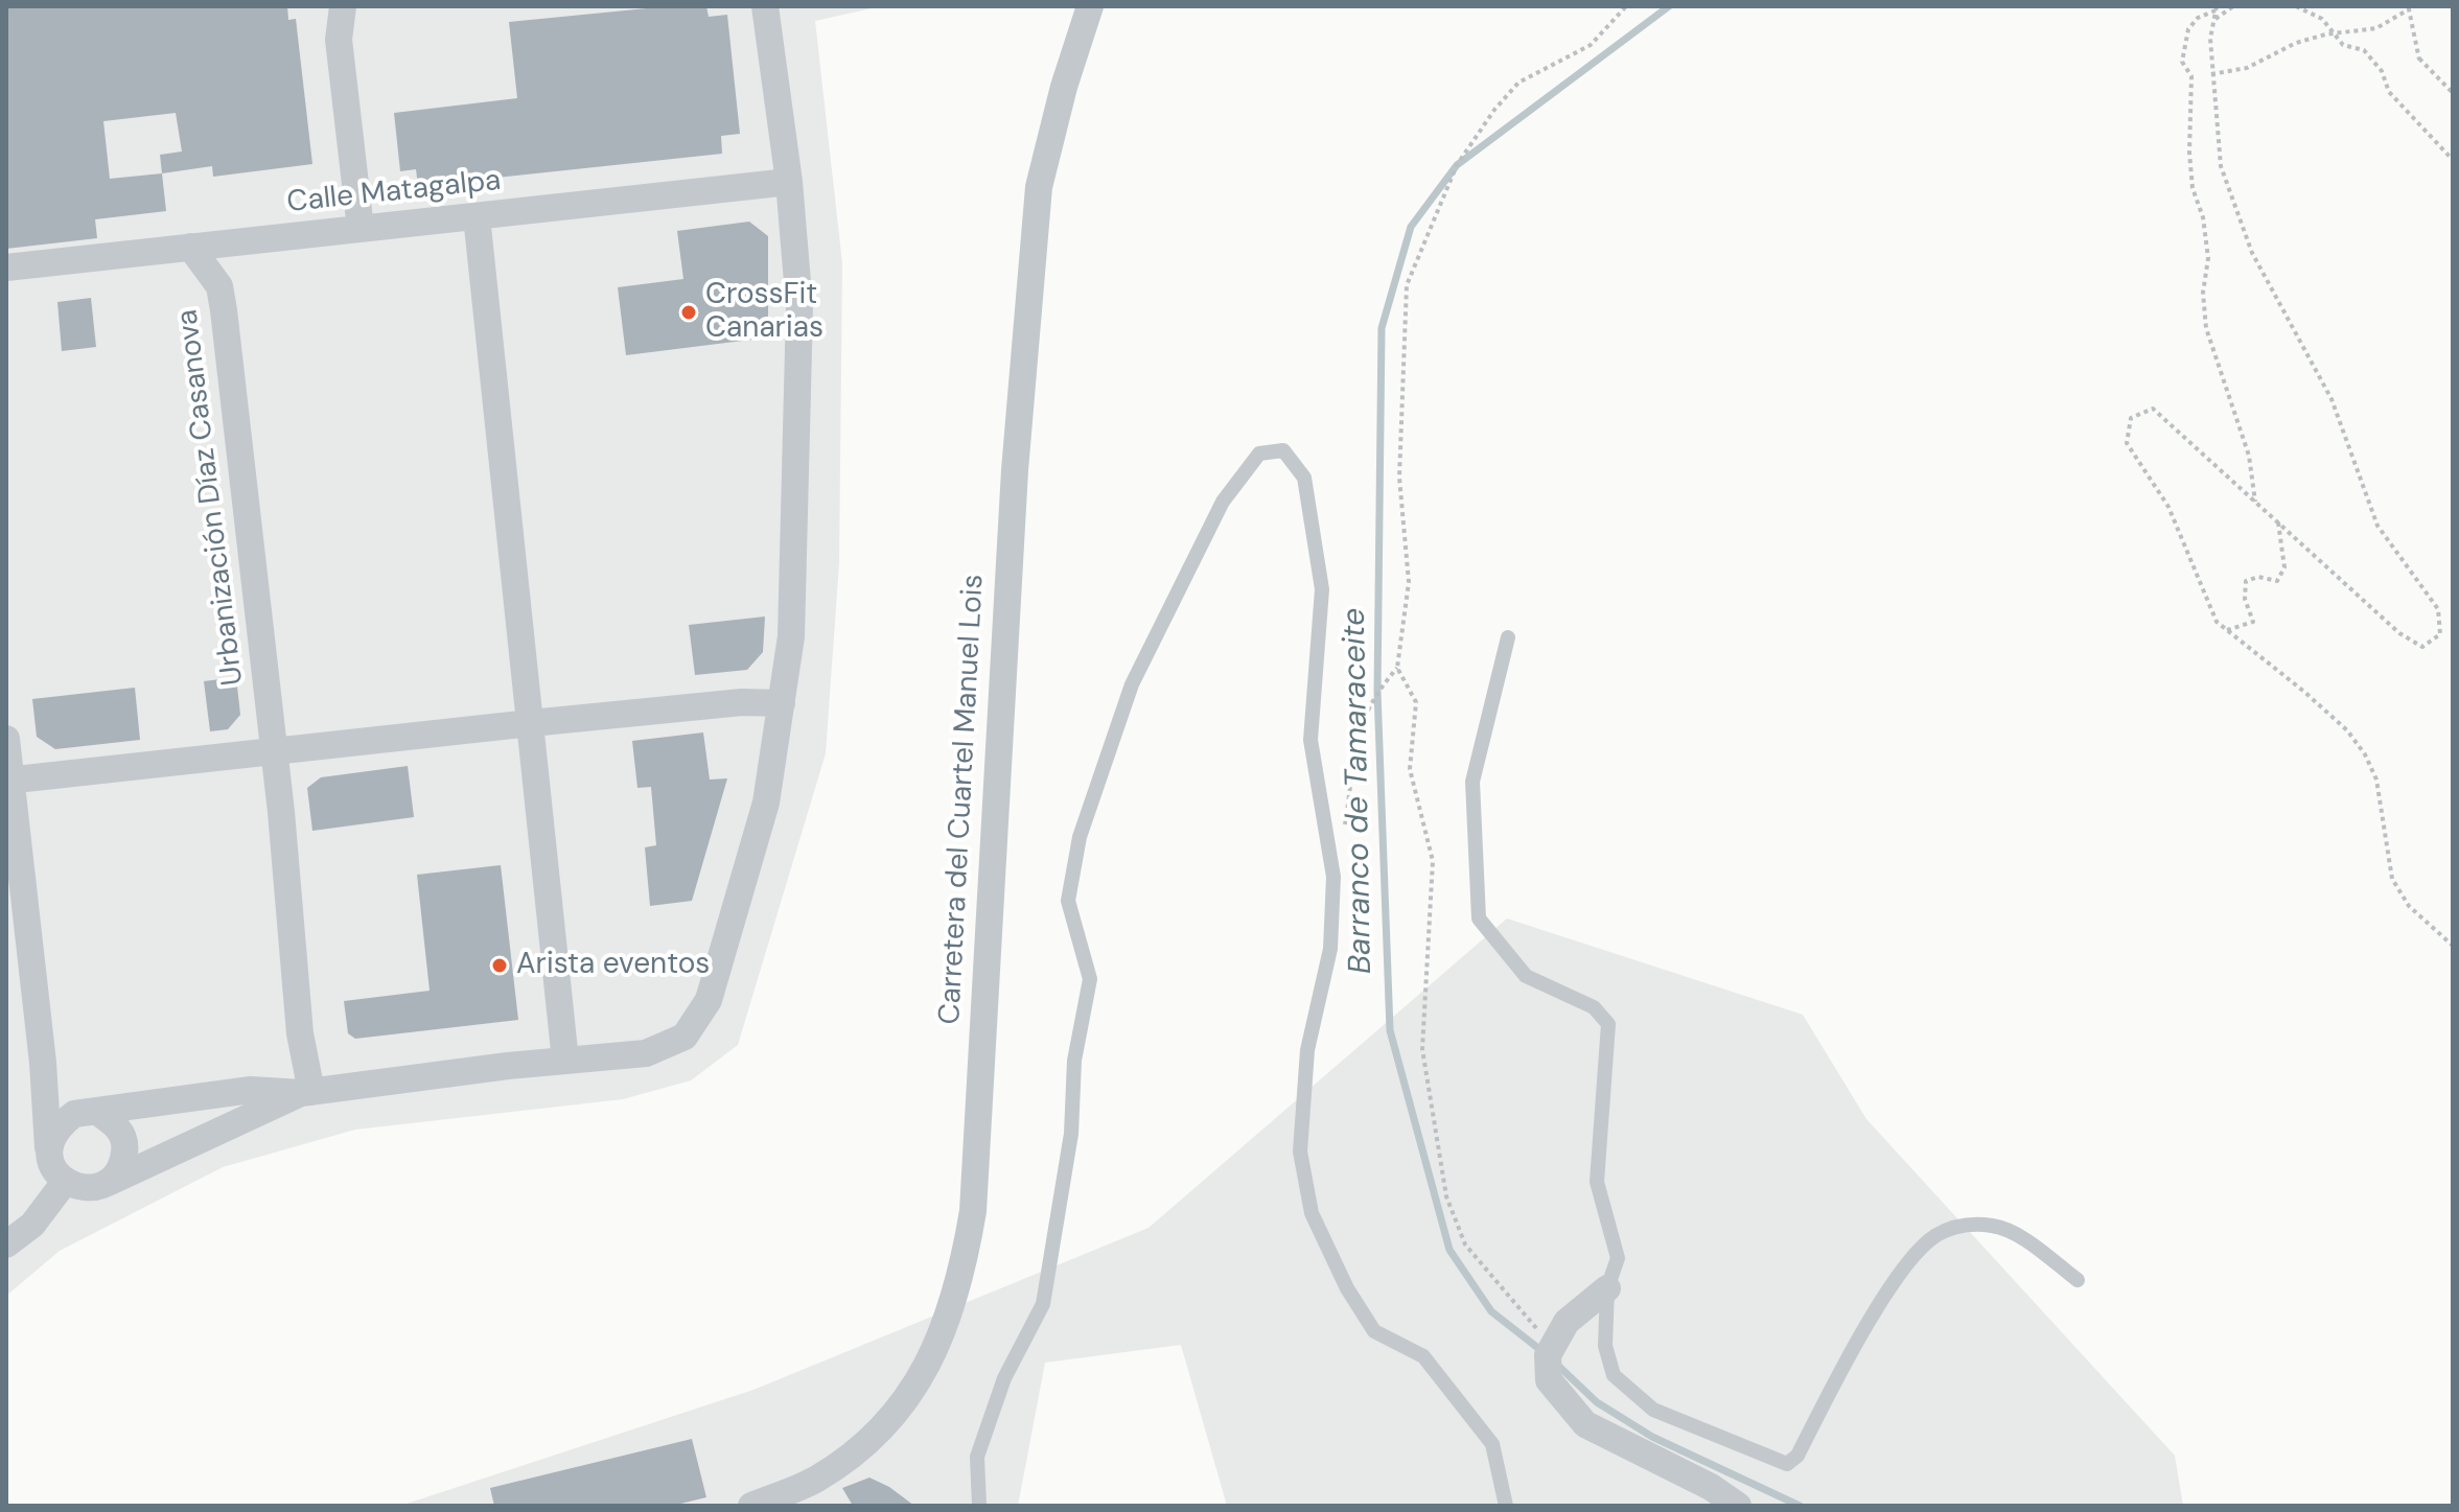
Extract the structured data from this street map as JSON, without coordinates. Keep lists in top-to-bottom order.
{
  "streets": {
    "street": ["Calle Matagalpa", "Urbanización Díaz Casanova", "Carretera del Cuartel Manuel Lois"]
  },
  "crossings": [
    ["Calle Matagalpa", "Urbanización Díaz Casanova"]
  ],
  "water": ["Barranco de Tamaraceite"],
  "places": ["CrossFit Canarias", "Arista eventos"]
}
